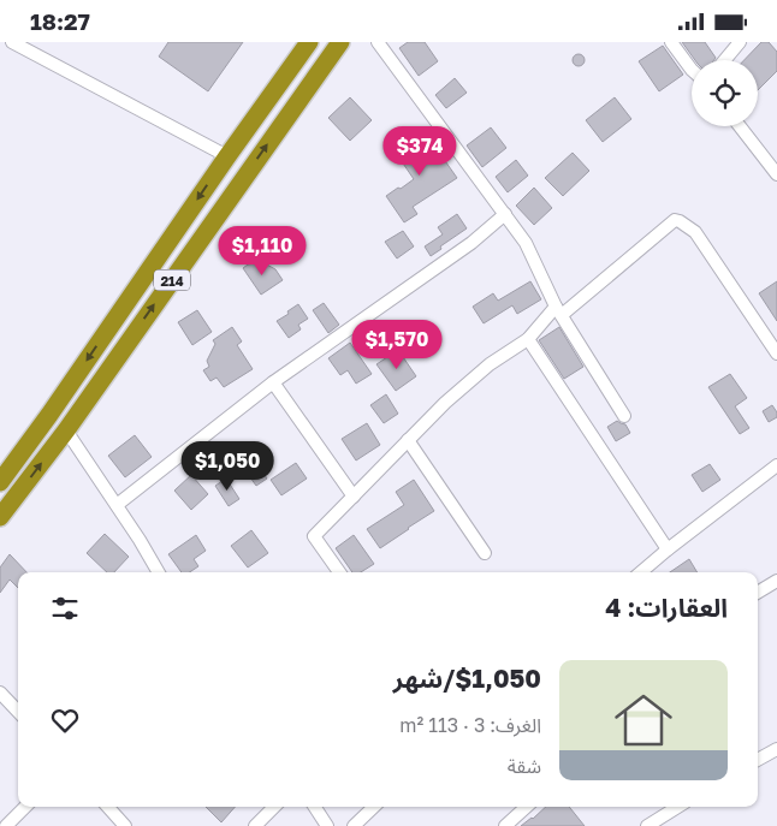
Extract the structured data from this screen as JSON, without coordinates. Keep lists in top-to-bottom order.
{
  "streets": {
    "highway": ["214"]
  },
  "page": {
    "status": "18:27",
    "price": [
      "$374",
      "$1,110",
      "$1,570",
      "$1,050"
    ],
    "heading": "العقارات: 4",
    "list": [
      {
        "name": "$1,050/شهر",
        "note": "الغرف: 3 · 113 m² · شقة"
      }
    ]
  }
}
